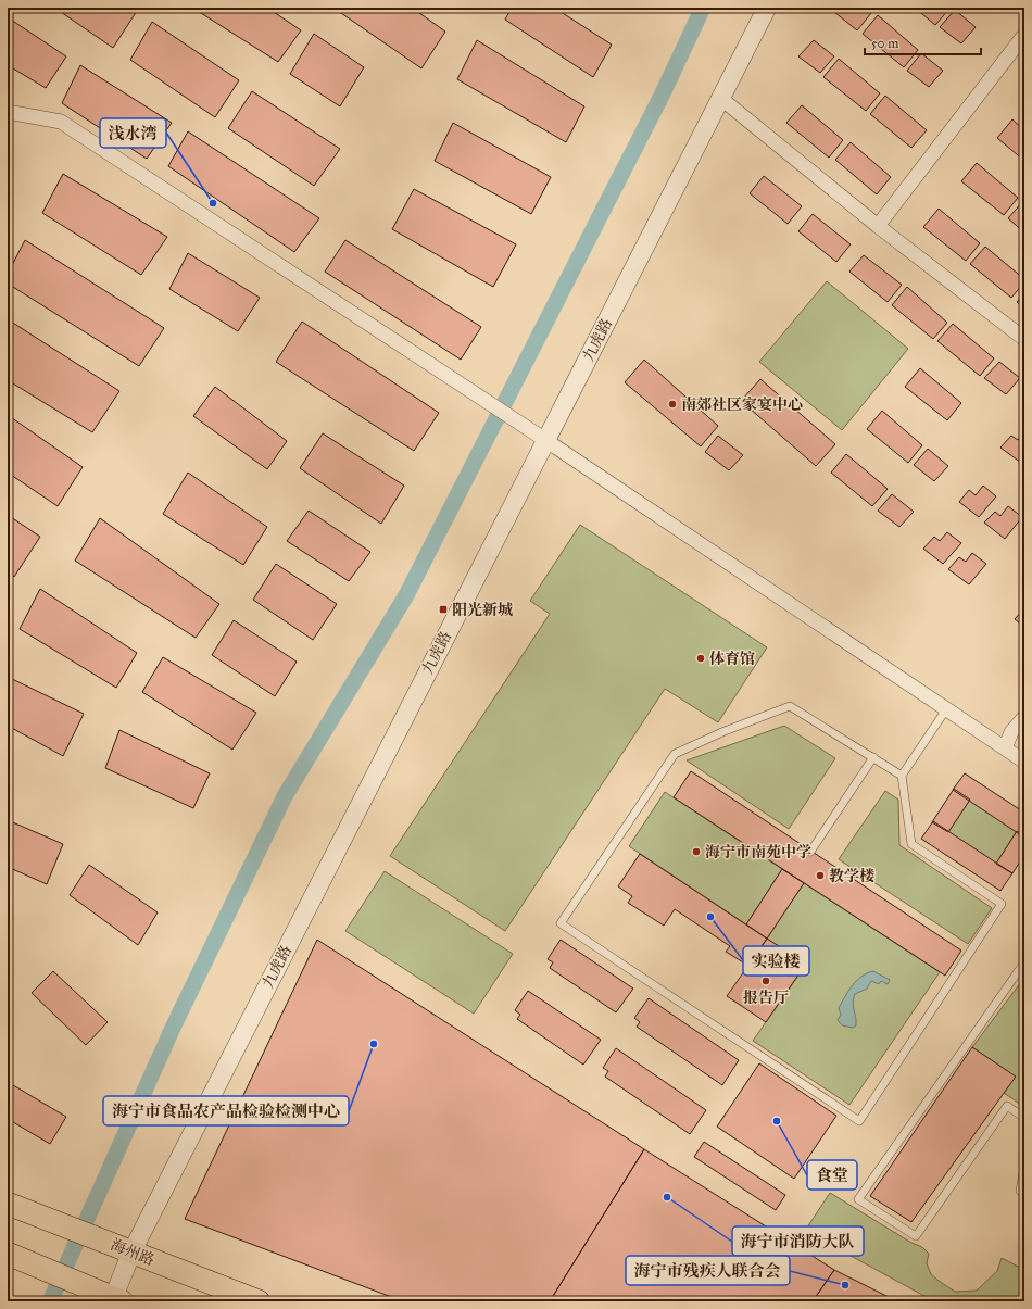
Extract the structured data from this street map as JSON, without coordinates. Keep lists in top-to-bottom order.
{
  "streets": {
    "main road": ["海州路"],
    "street": ["九虎路"]
  },
  "crossings": [
    ["九虎路", "海州路"]
  ],
  "places": {
    "other": [
      "浅水湾",
      "南郊社区家宴中心",
      "体育馆",
      "海宁市南苑中学",
      "教学楼",
      "实验楼",
      "报告厅",
      "海宁市食品农产品检验检测中心",
      "食堂",
      "海宁市消防大队",
      "海宁市残疾人联合会"
    ],
    "transit": ["阳光新城"]
  },
  "scale_bar": "50 m"
}
